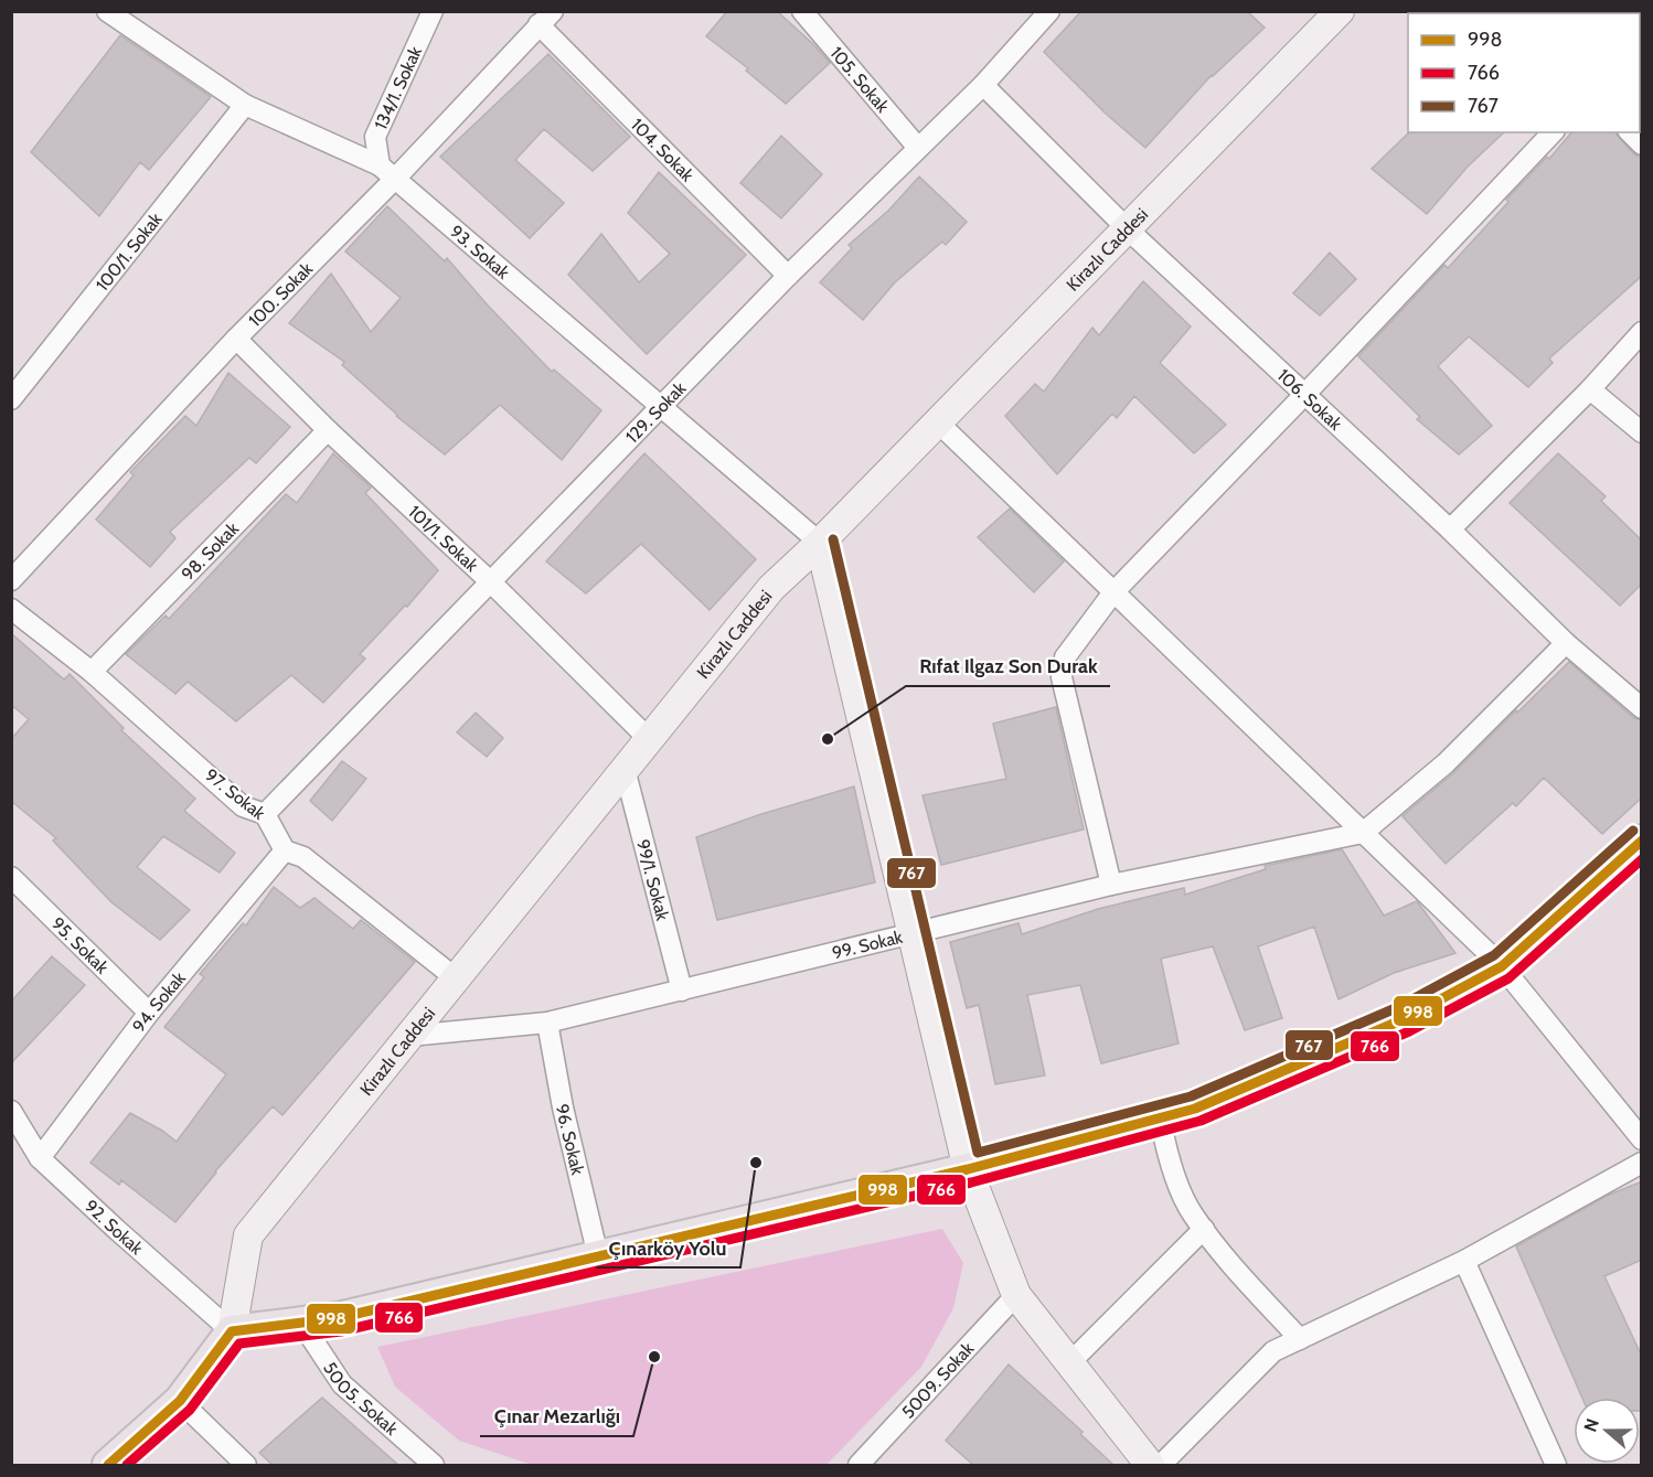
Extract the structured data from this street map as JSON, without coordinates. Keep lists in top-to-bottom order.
{
  "streets": {
    "main road": ["Kirazlı Caddesi"],
    "street": [
      "105. Sokak",
      "134/1. Sokak",
      "104. Sokak",
      "100/1. Sokak",
      "93. Sokak",
      "100. Sokak",
      "106. Sokak",
      "129. Sokak",
      "101/1. Sokak",
      "98. Sokak",
      "97. Sokak",
      "99/1. Sokak",
      "99. Sokak",
      "95. Sokak",
      "94. Sokak",
      "96. Sokak",
      "92. Sokak",
      "5009. Sokak",
      "5005. Sokak"
    ]
  },
  "crossings": [
    ["105. Sokak", "129. Sokak"],
    ["134/1. Sokak", "93. Sokak"],
    ["134/1. Sokak", "100. Sokak"],
    ["104. Sokak", "100. Sokak"],
    ["104. Sokak", "129. Sokak"],
    ["Kirazlı Caddesi", "93. Sokak"],
    ["Kirazlı Caddesi", "106. Sokak"],
    ["Kirazlı Caddesi", "101/1. Sokak"],
    ["Kirazlı Caddesi", "99/1. Sokak"],
    ["Kirazlı Caddesi", "99. Sokak"],
    ["Kirazlı Caddesi", "92. Sokak"],
    ["100/1. Sokak", "93. Sokak"],
    ["93. Sokak", "100. Sokak"],
    ["93. Sokak", "129. Sokak"],
    ["100. Sokak", "101/1. Sokak"],
    ["106. Sokak", "129. Sokak"],
    ["129. Sokak", "101/1. Sokak"],
    ["129. Sokak", "97. Sokak"],
    ["101/1. Sokak", "98. Sokak"],
    ["98. Sokak", "97. Sokak"],
    ["97. Sokak", "94. Sokak"],
    ["99/1. Sokak", "99. Sokak"],
    ["99. Sokak", "96. Sokak"],
    ["95. Sokak", "94. Sokak"],
    ["94. Sokak", "92. Sokak"]
  ],
  "places": ["Rıfat Ilgaz Son Durak", "Çınarköy Yolu", "Çınar Mezarlığı"],
  "lines": ["transit line 767", "transit line 998", "transit line 766"],
  "legend": ["998", "766", "767"],
  "north": "left"
}
